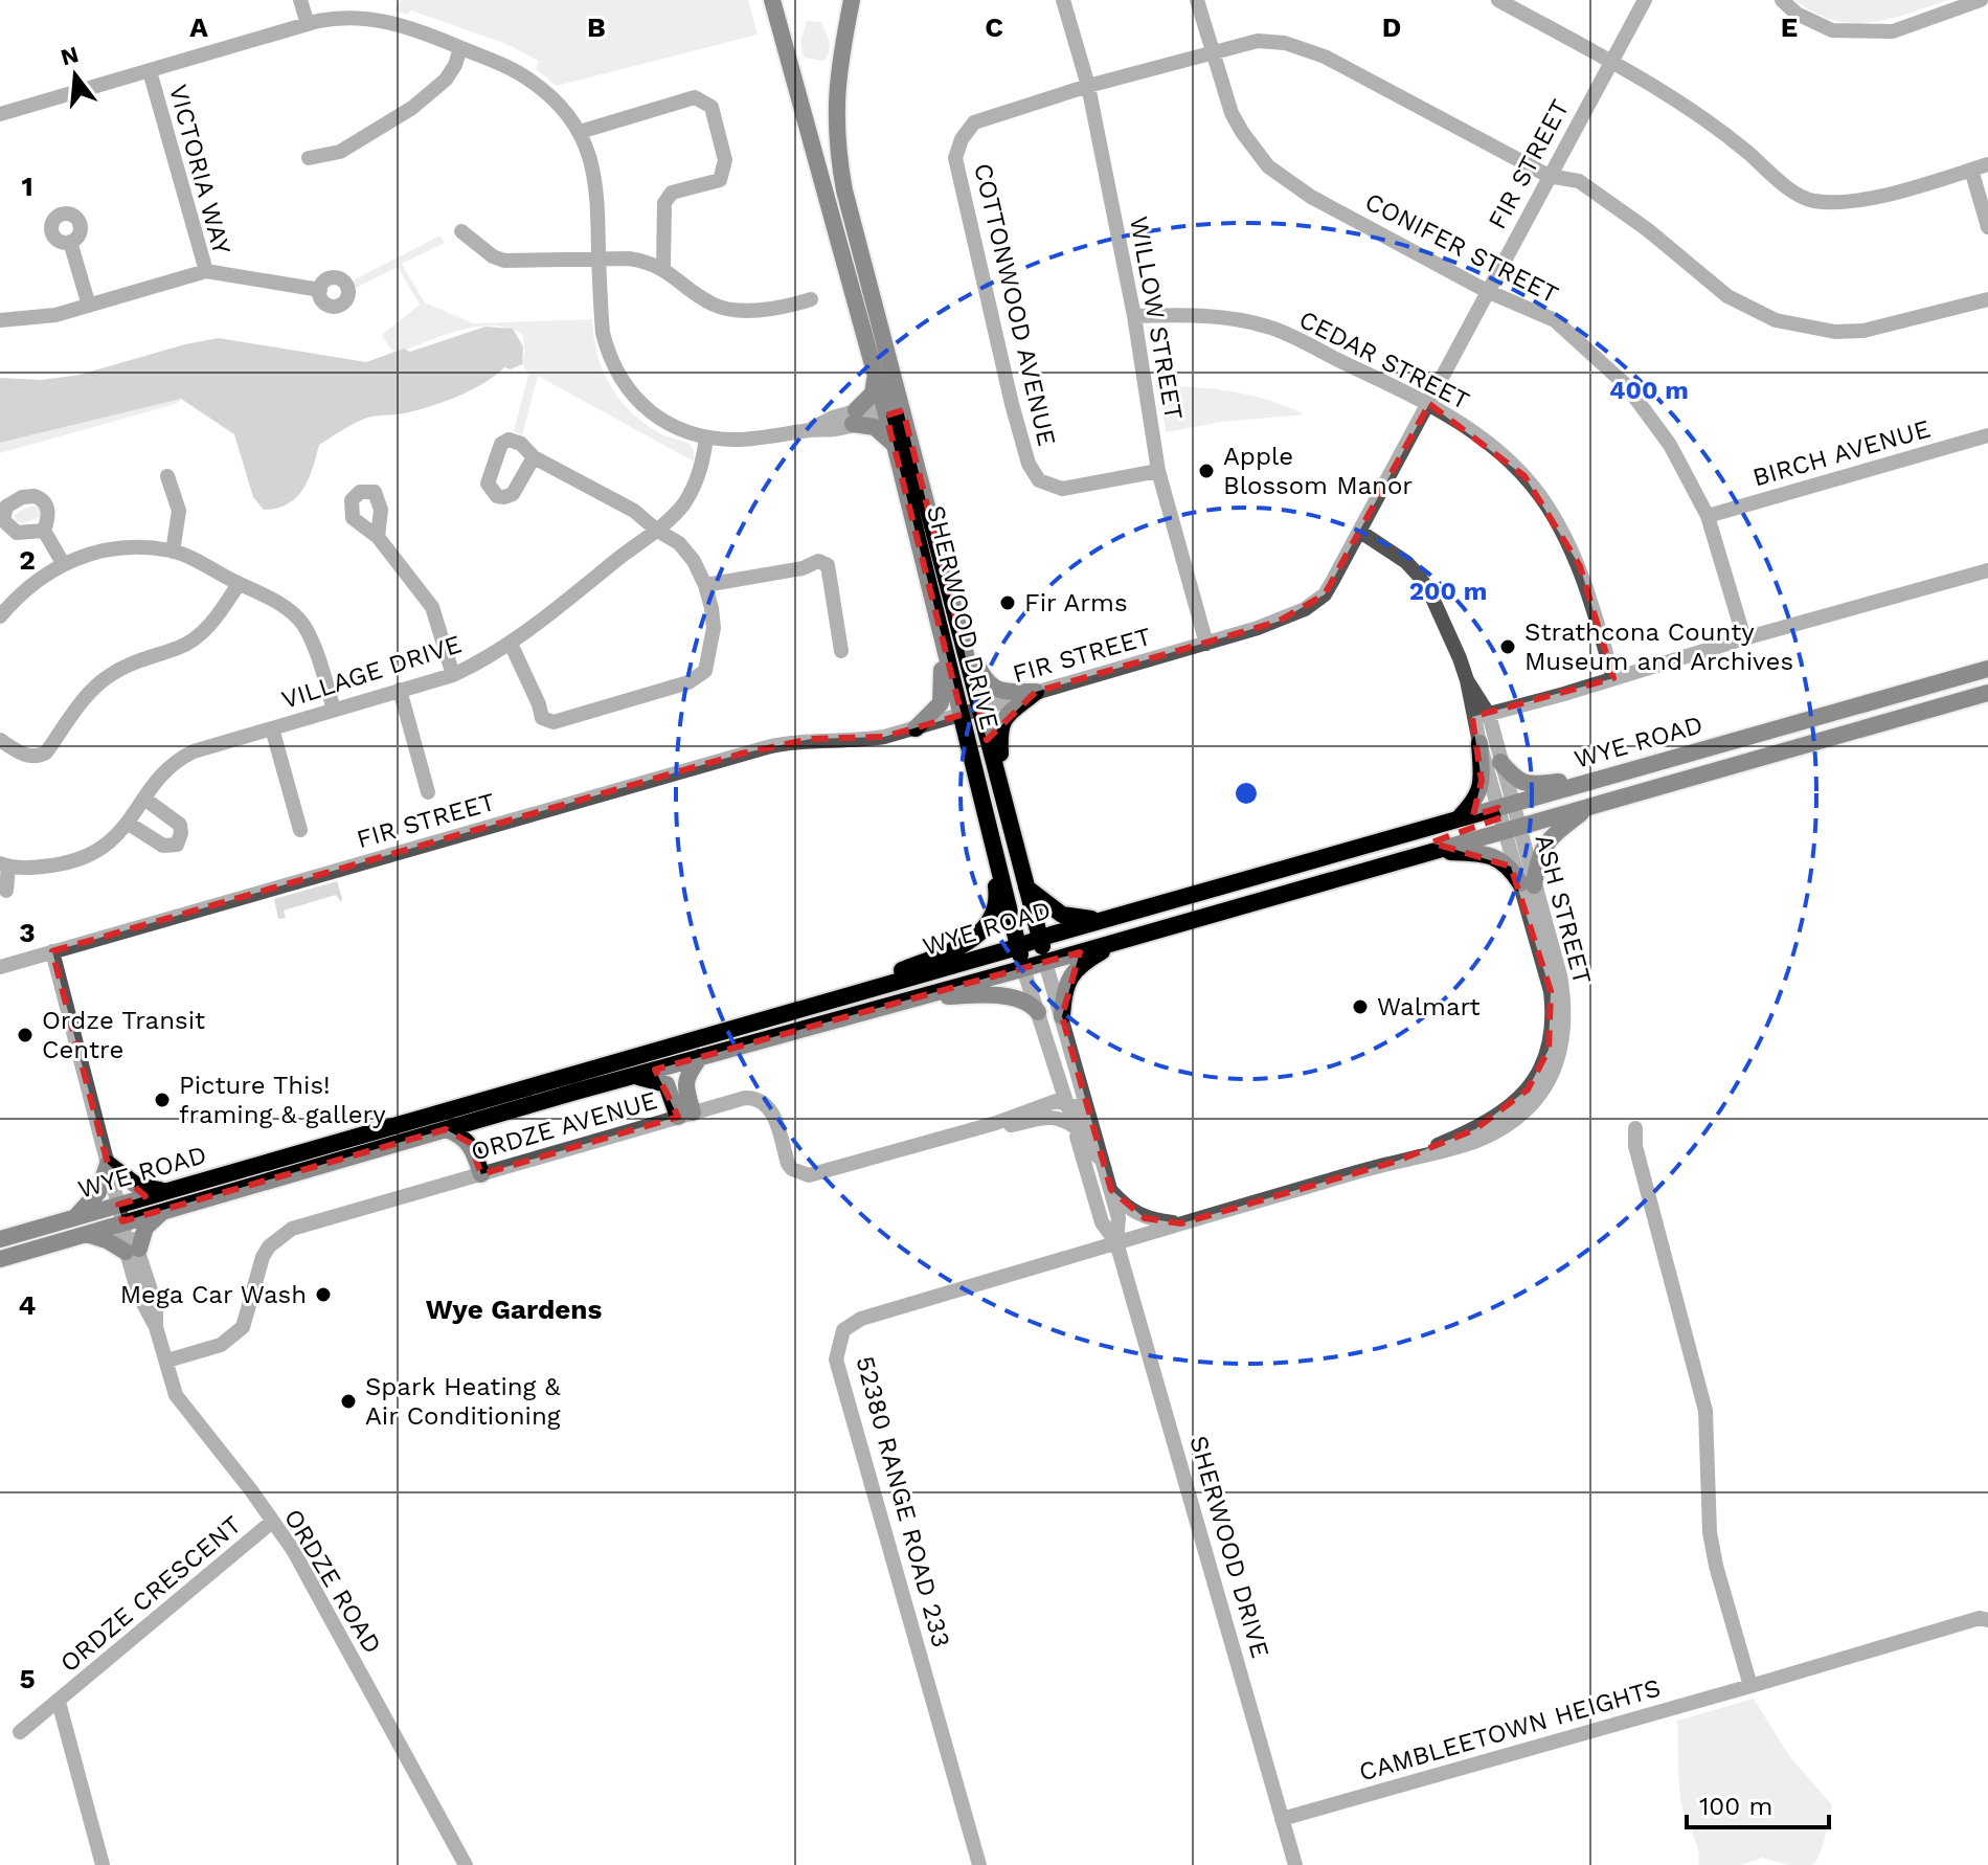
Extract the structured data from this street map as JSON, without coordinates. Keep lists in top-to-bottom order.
{
  "streets": {
    "main road": ["SHERWOOD DRIVE", "WYE ROAD"],
    "street": [
      "FIR STREET",
      "VICTORIA WAY",
      "CONIFER STREET",
      "COTTONWOOD AVENUE",
      "WILLOW STREET",
      "CEDAR STREET",
      "BIRCH AVENUE",
      "VILLAGE DRIVE",
      "ASH STREET",
      "ORDZE AVENUE",
      "52380 RANGE ROAD 233",
      "ORDZE ROAD",
      "ORDZE CRESCENT",
      "CAMBLEETOWN HEIGHTS"
    ]
  },
  "crossings": [
    ["FIR STREET", "CONIFER STREET"],
    ["FIR STREET", "COTTONWOOD AVENUE"],
    ["FIR STREET", "WILLOW STREET"],
    ["FIR STREET", "CEDAR STREET"],
    ["FIR STREET", "SHERWOOD DRIVE"],
    ["FIR STREET", "ASH STREET"],
    ["FIR STREET", "ORDZE ROAD"],
    ["CONIFER STREET", "COTTONWOOD AVENUE"],
    ["CONIFER STREET", "BIRCH AVENUE"],
    ["COTTONWOOD AVENUE", "WILLOW STREET"],
    ["WILLOW STREET", "CEDAR STREET"],
    ["SHERWOOD DRIVE", "WYE ROAD"],
    ["SHERWOOD DRIVE", "ASH STREET"],
    ["SHERWOOD DRIVE", "52380 RANGE ROAD 233"],
    ["SHERWOOD DRIVE", "CAMBLEETOWN HEIGHTS"],
    ["WYE ROAD", "ASH STREET"],
    ["WYE ROAD", "ORDZE ROAD"],
    ["ASH STREET", "52380 RANGE ROAD 233"],
    ["ORDZE AVENUE", "ORDZE ROAD"],
    ["ORDZE ROAD", "ORDZE CRESCENT"]
  ],
  "districts": ["Wye Gardens"],
  "places": [
    "Apple Blossom Manor",
    "Fir Arms",
    "Strathcona County Museum and Archives",
    "Walmart",
    "Ordze Transit Centre",
    "Picture This! framing & gallery",
    "Mega Car Wash",
    "Spark Heating & Air Conditioning"
  ],
  "scale_bar": "100 m",
  "north": "top",
  "grid": {
    "columns": [
      "A",
      "B",
      "C",
      "D",
      "E"
    ],
    "rows": [
      "1",
      "2",
      "3",
      "4",
      "5"
    ]
  },
  "rings": ["400 m", "200 m"]
}
